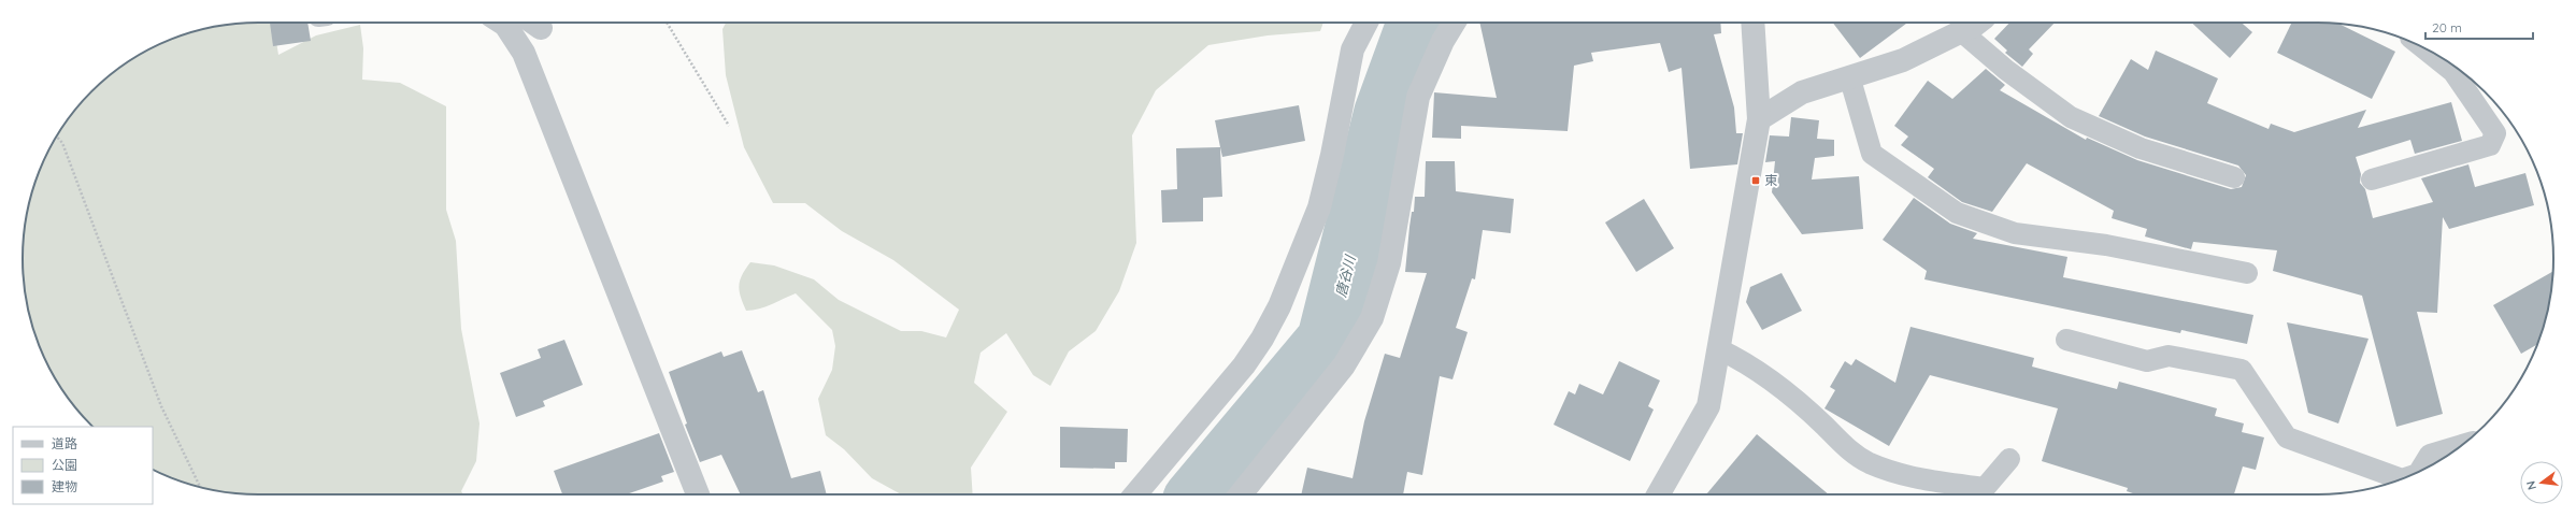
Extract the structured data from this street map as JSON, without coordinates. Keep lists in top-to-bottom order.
{
  "water": ["唐谷川"],
  "places": {
    "transit": ["東"]
  },
  "legend": ["道路", "公園", "建物"],
  "scale_bar": "20 m",
  "north": "left"
}
